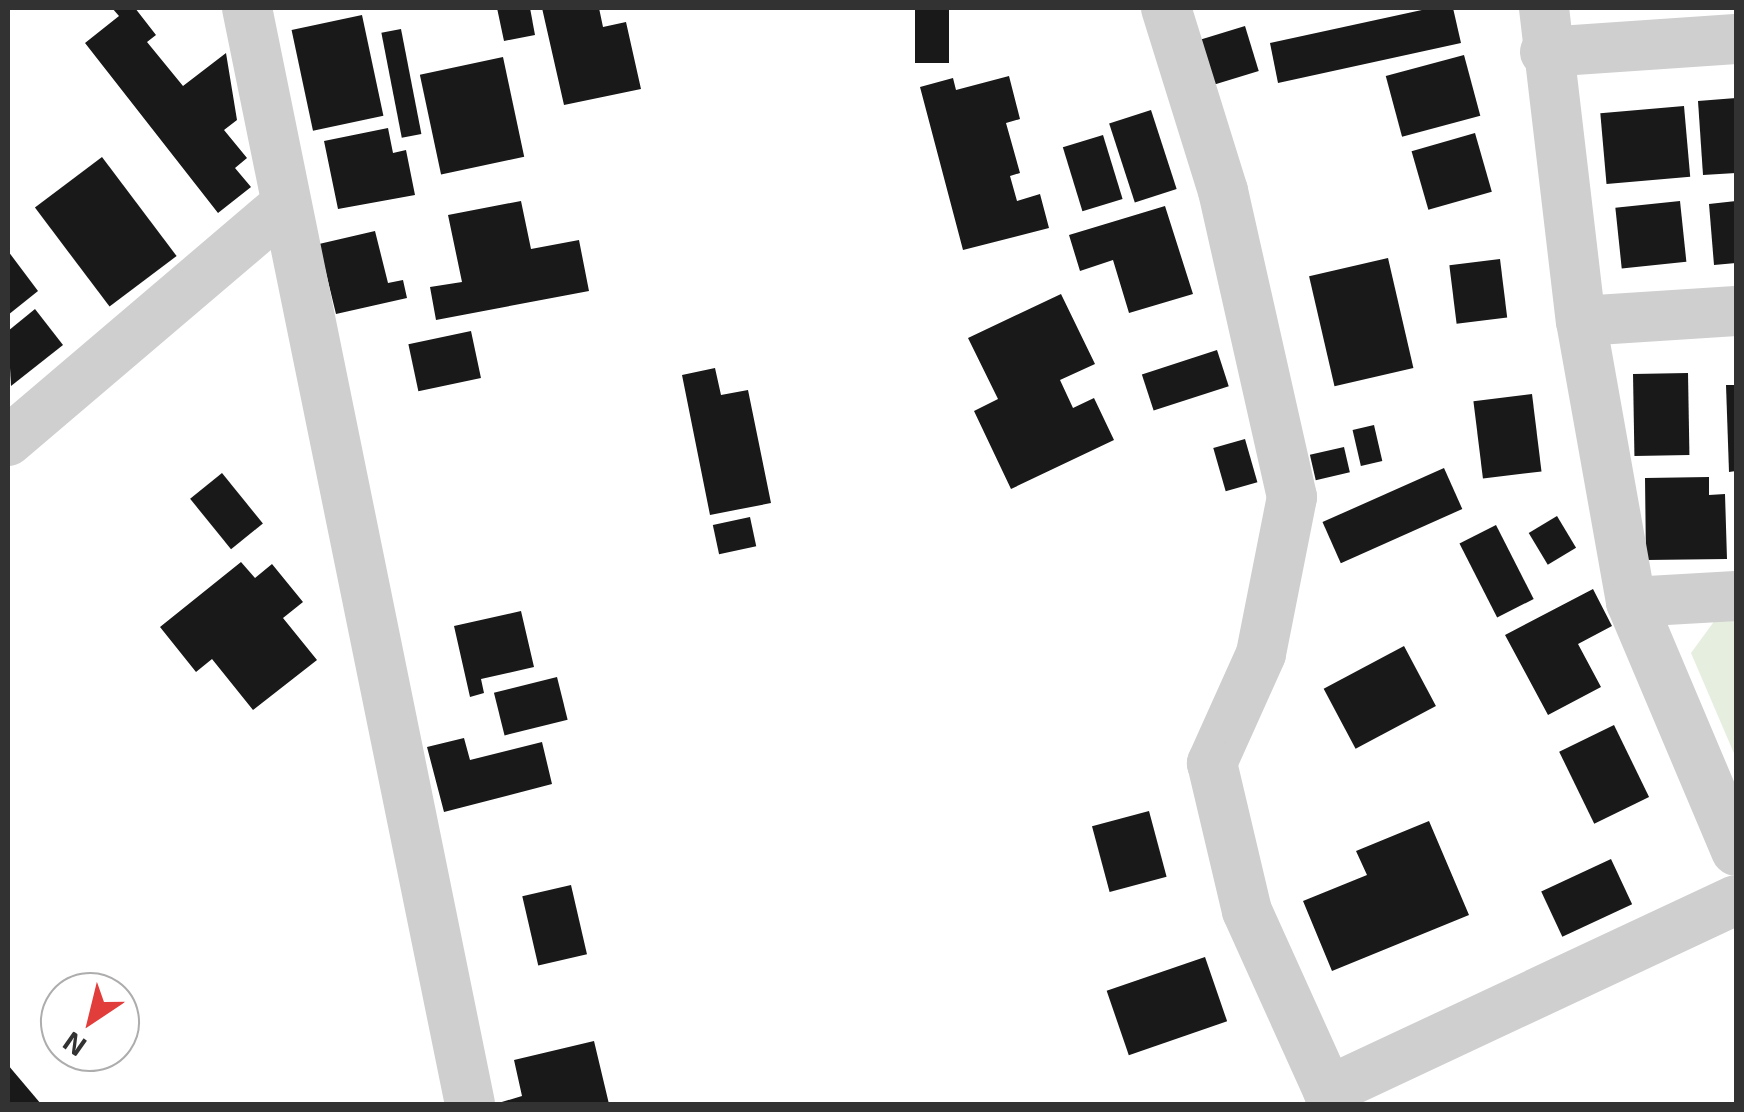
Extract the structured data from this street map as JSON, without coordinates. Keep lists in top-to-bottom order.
{
  "north": "bottom left"
}
